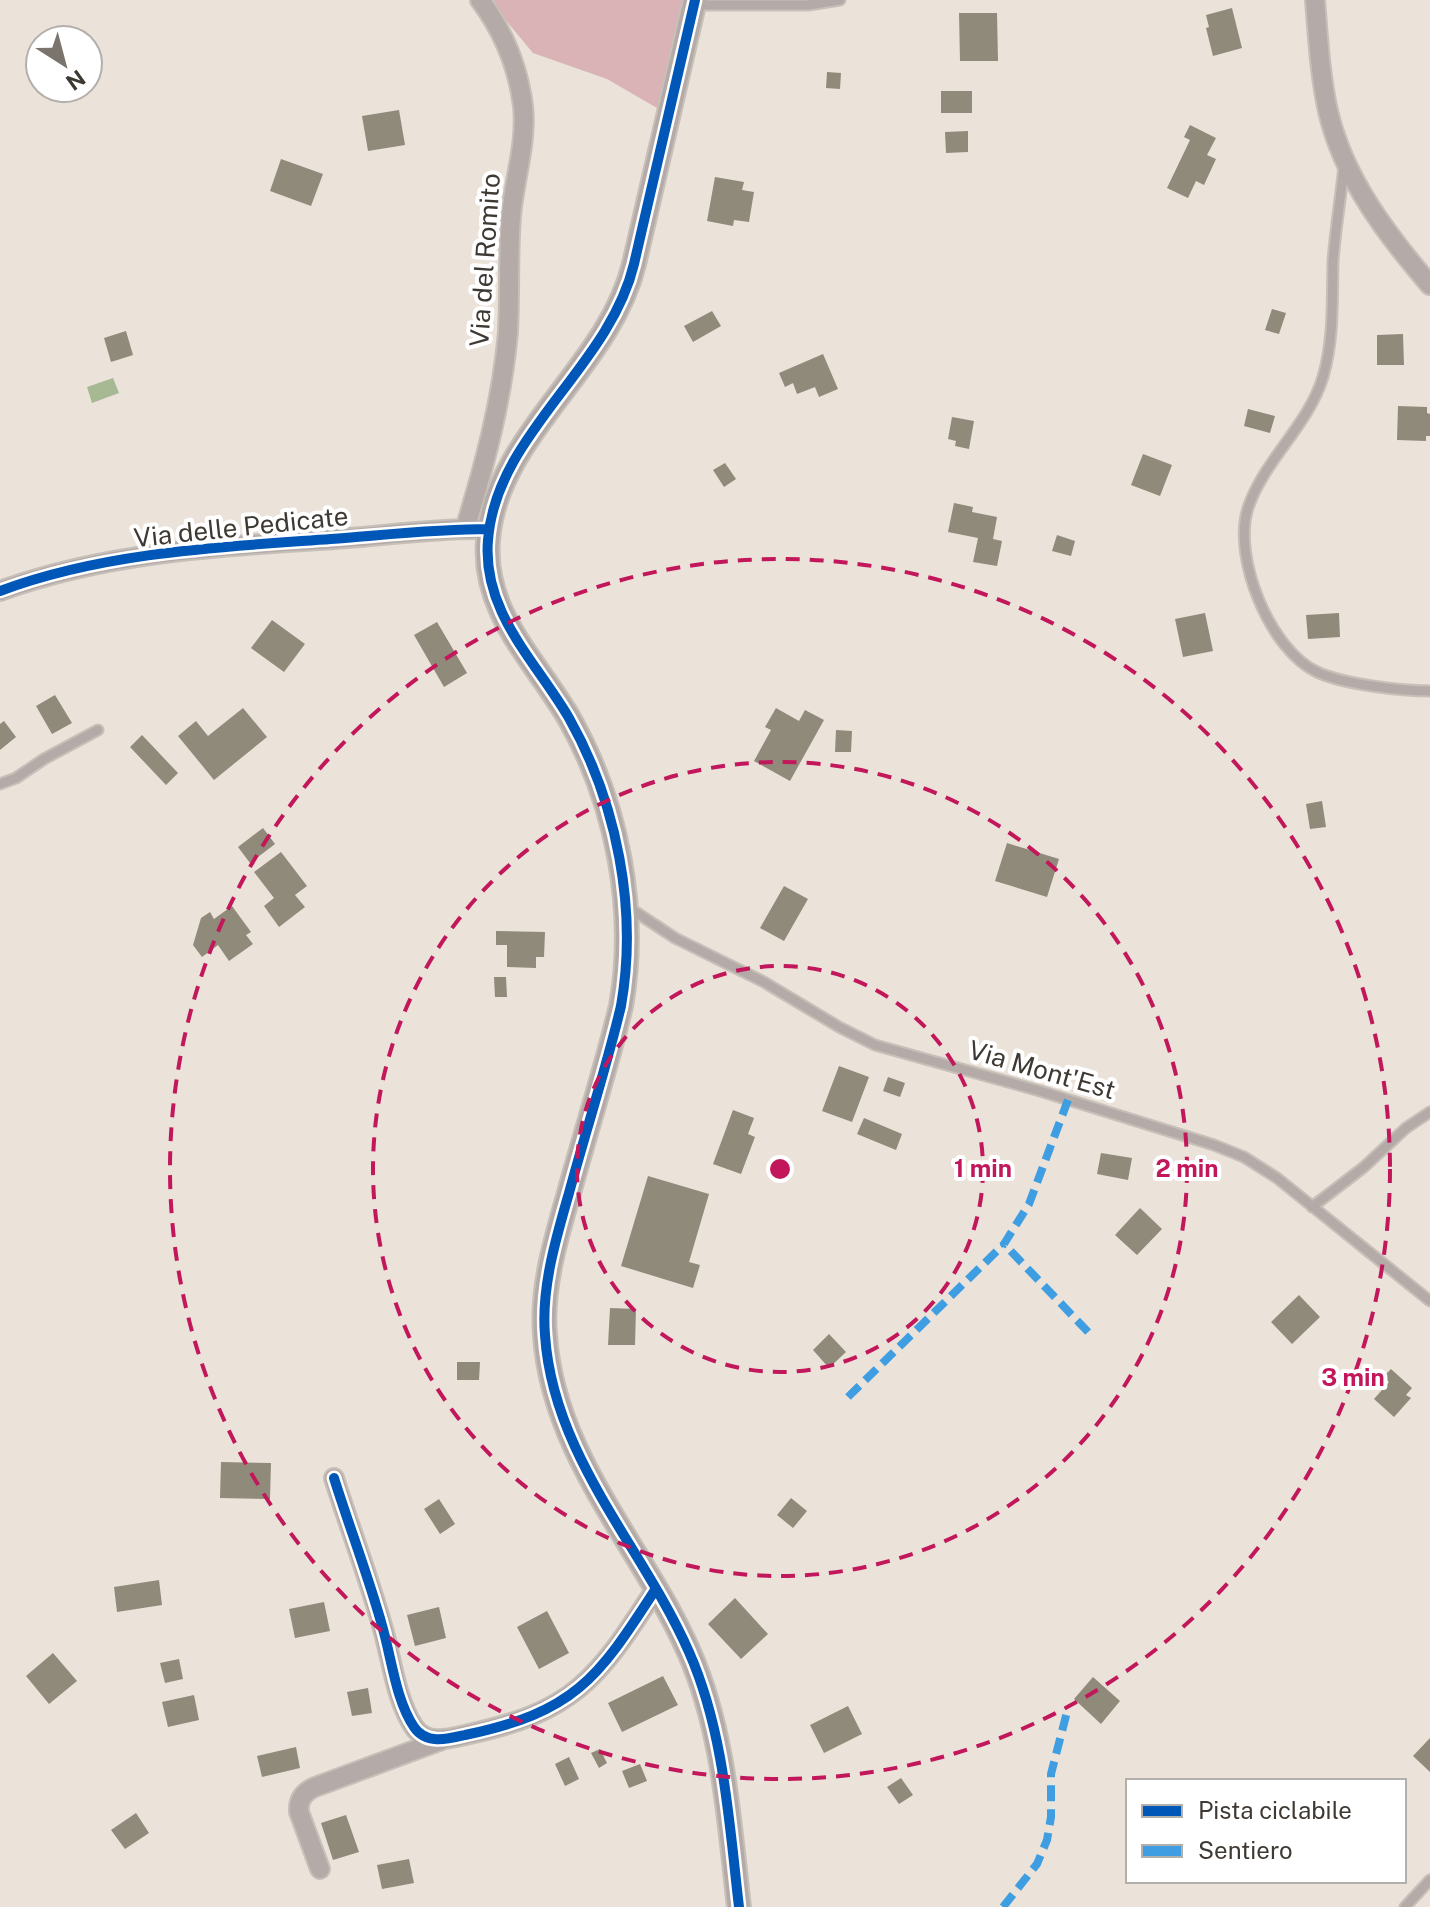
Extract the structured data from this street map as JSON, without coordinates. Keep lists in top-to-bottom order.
{
  "streets": {
    "street": ["Via del Romito", "Via delle Pedicate"],
    "lane": ["Via Mont'Est"]
  },
  "crossings": [
    ["Via del Romito", "Via delle Pedicate"]
  ],
  "legend": ["Pista ciclabile", "Sentiero"],
  "north": "bottom right",
  "rings": ["1 min", "2 min", "3 min"]
}
